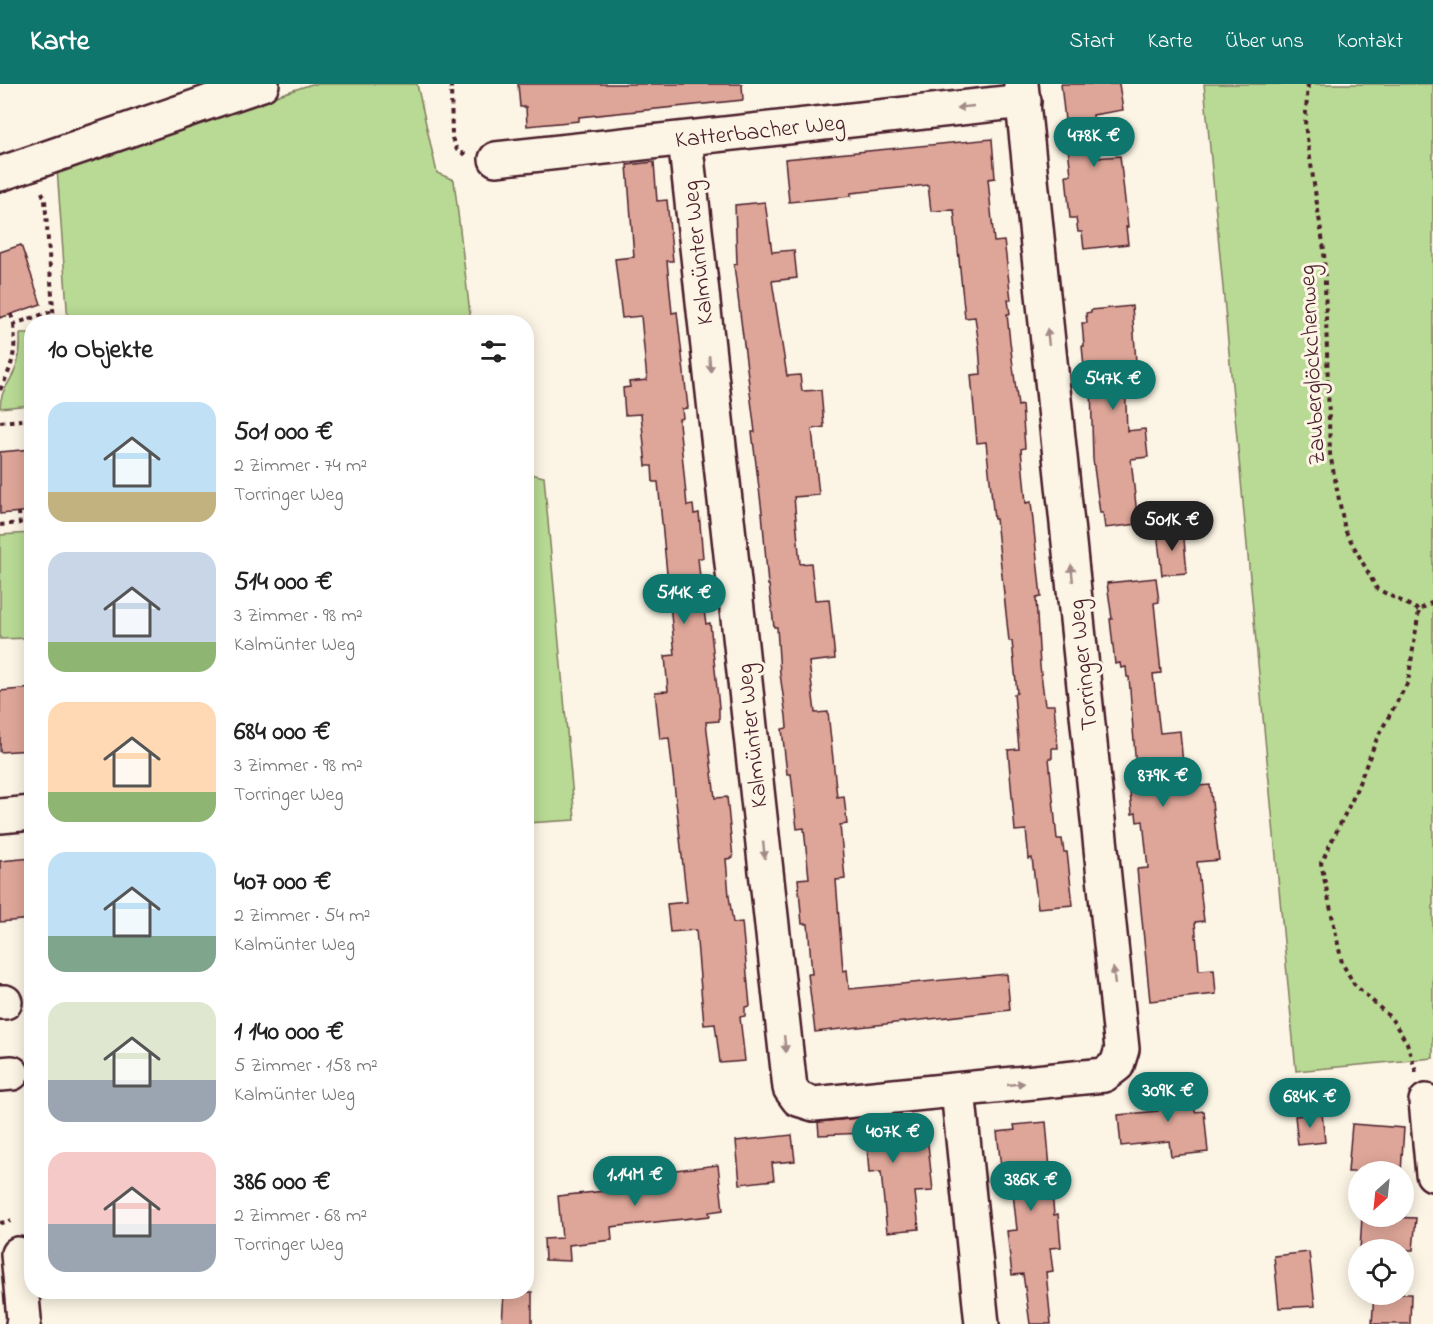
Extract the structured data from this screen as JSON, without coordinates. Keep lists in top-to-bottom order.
{
  "streets": {
    "street": ["Katterbacher Weg", "Kalmünter Weg", "Torringer Weg"],
    "path": ["Zauberglöckchenweg"]
  },
  "crossings": [
    ["Katterbacher Weg", "Kalmünter Weg"],
    ["Katterbacher Weg", "Torringer Weg"],
    ["Kalmünter Weg", "Torringer Weg"]
  ],
  "one_way": ["Katterbacher Weg", "Kalmünter Weg", "Torringer Weg"],
  "north": "bottom left",
  "page": {
    "header": "Karte",
    "nav": [
      "Start",
      "Karte",
      "Über uns",
      "Kontakt"
    ],
    "price": [
      "478K €",
      "547K €",
      "501K €",
      "514K €",
      "879K €",
      "309K €",
      "684K €",
      "407K €",
      "1.14M €",
      "386K €"
    ],
    "heading": "10 Objekte",
    "list": [
      {
        "name": "501 000 €",
        "note": "2 Zimmer · 74 m² · Torringer Weg"
      },
      {
        "name": "514 000 €",
        "note": "3 Zimmer · 98 m² · Kalmünter Weg"
      },
      {
        "name": "684 000 €",
        "note": "3 Zimmer · 98 m² · Torringer Weg"
      },
      {
        "name": "407 000 €",
        "note": "2 Zimmer · 54 m² · Kalmünter Weg"
      },
      {
        "name": "1 140 000 €",
        "note": "5 Zimmer · 158 m² · Kalmünter Weg"
      },
      {
        "name": "386 000 €",
        "note": "2 Zimmer · 68 m² · Torringer Weg"
      }
    ]
  }
}
